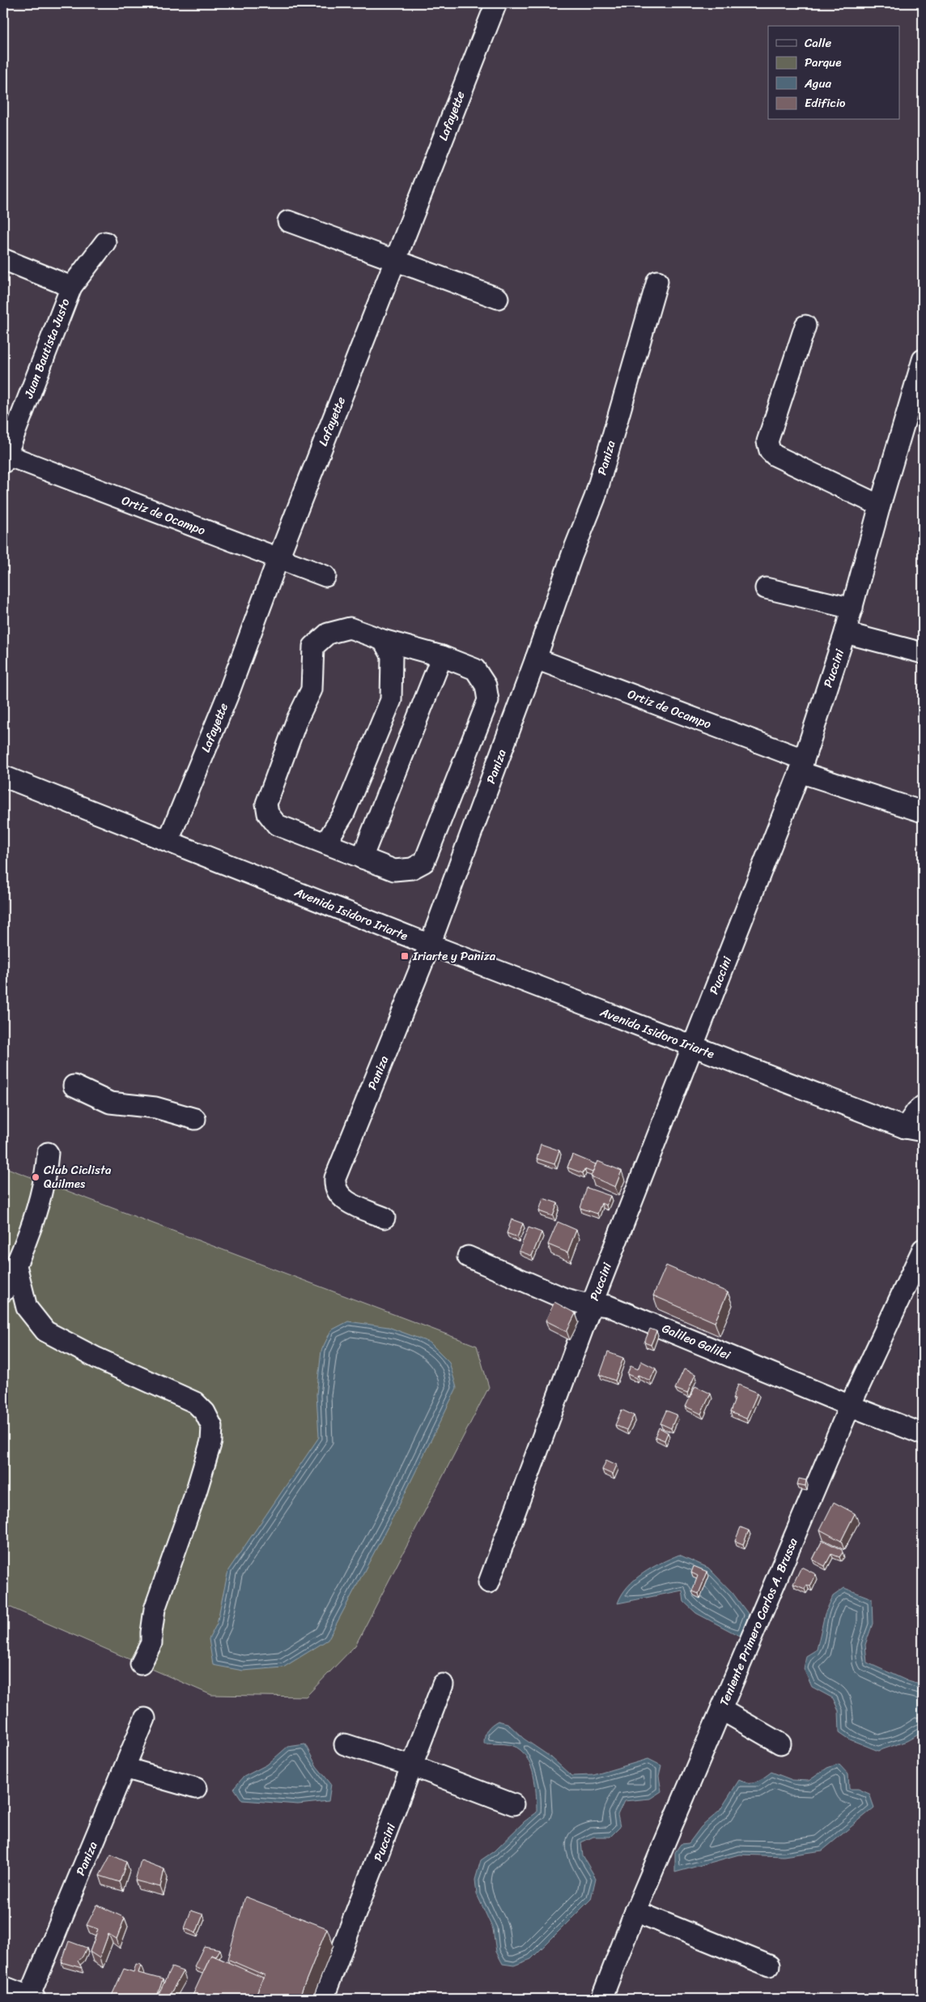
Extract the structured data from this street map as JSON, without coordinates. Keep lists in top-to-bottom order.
{
  "streets": {
    "street": [
      "Lafayette",
      "Juan Bautista Justo",
      "Paniza",
      "Ortiz de Ocampo",
      "Puccini",
      "Avenida Isidoro Iriarte",
      "Galileo Galilei",
      "Teniente Primero Carlos A. Brussa"
    ]
  },
  "crossings": [
    ["Lafayette", "Ortiz de Ocampo"],
    ["Lafayette", "Avenida Isidoro Iriarte"],
    ["Juan Bautista Justo", "Ortiz de Ocampo"],
    ["Paniza", "Ortiz de Ocampo"],
    ["Paniza", "Avenida Isidoro Iriarte"],
    ["Ortiz de Ocampo", "Puccini"],
    ["Puccini", "Avenida Isidoro Iriarte"],
    ["Puccini", "Galileo Galilei"],
    ["Galileo Galilei", "Teniente Primero Carlos A. Brussa"]
  ],
  "places": {
    "transit": ["Iriarte y Paniza"],
    "other": ["Club Ciclista Quilmes"]
  },
  "legend": [
    "Calle",
    "Parque",
    "Agua",
    "Edificio"
  ]
}
